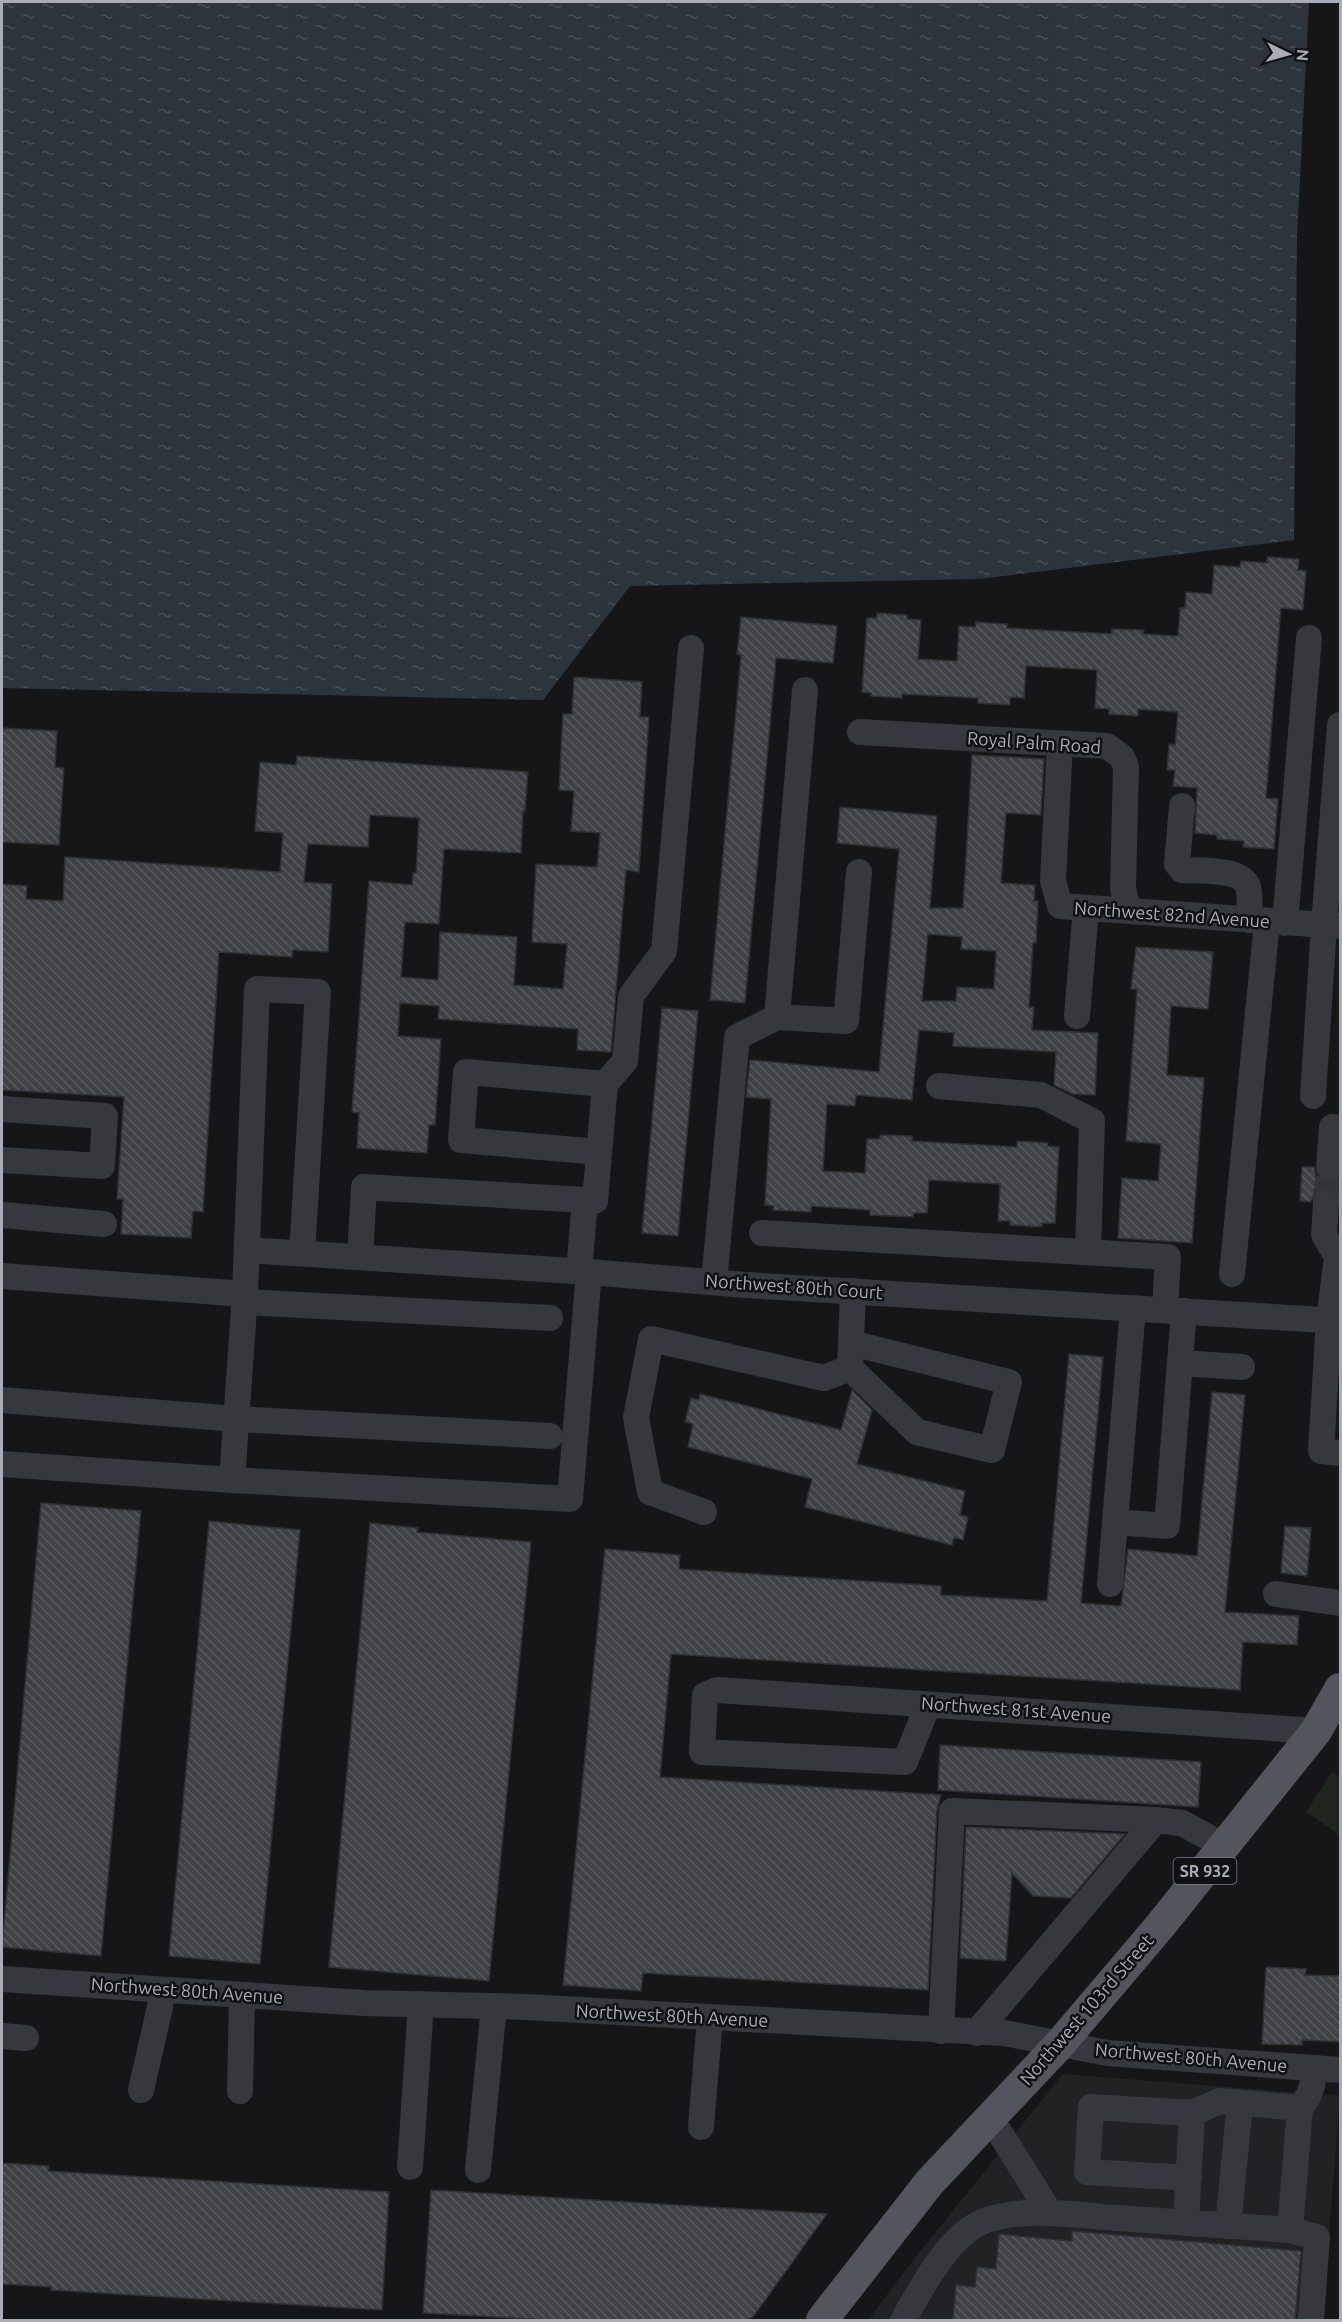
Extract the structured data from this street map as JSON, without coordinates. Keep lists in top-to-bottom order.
{
  "streets": {
    "main road": ["SR 932", "Northwest 103rd Street"],
    "street": [
      "Royal Palm Road",
      "Northwest 82nd Avenue",
      "Northwest 80th Court",
      "Northwest 81st Avenue",
      "Northwest 80th Avenue"
    ]
  },
  "crossings": [
    ["Royal Palm Road", "Northwest 82nd Avenue"],
    ["Northwest 81st Avenue", "Northwest 103rd Street"],
    ["Northwest 80th Avenue", "Northwest 103rd Street"]
  ],
  "north": "right"
}
